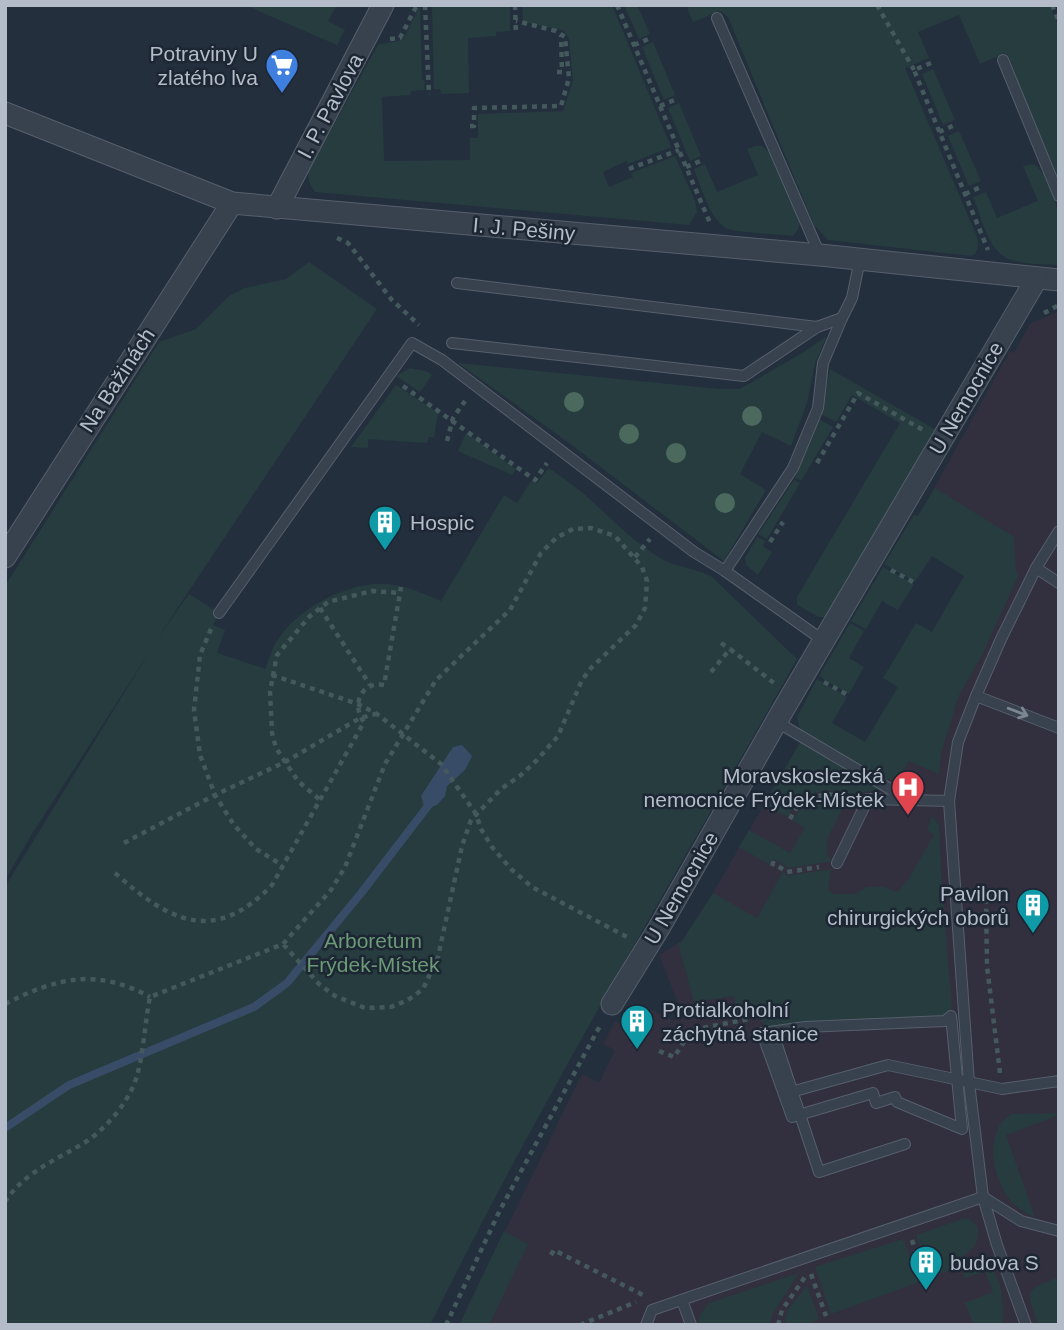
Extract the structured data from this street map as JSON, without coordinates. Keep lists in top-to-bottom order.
{
  "streets": {
    "street": [
      "I. P. Pavlova",
      "I. J. Pešiny",
      "Na Bažinách",
      "U Nemocnice"
    ]
  },
  "crossings": [
    ["I. P. Pavlova", "I. J. Pešiny"],
    ["I. J. Pešiny", "Na Bažinách"],
    ["I. J. Pešiny", "U Nemocnice"]
  ],
  "parks": ["Arboretum Frýdek-Místek"],
  "places": {
    "supermarket": ["Potraviny U zlatého lva"],
    "building": [
      "Hospic",
      "Pavilon chirurgických oborů",
      "Protialkoholní záchytná stanice",
      "budova S"
    ],
    "hospital": ["Moravskoslezská nemocnice Frýdek-Místek"]
  }
}
